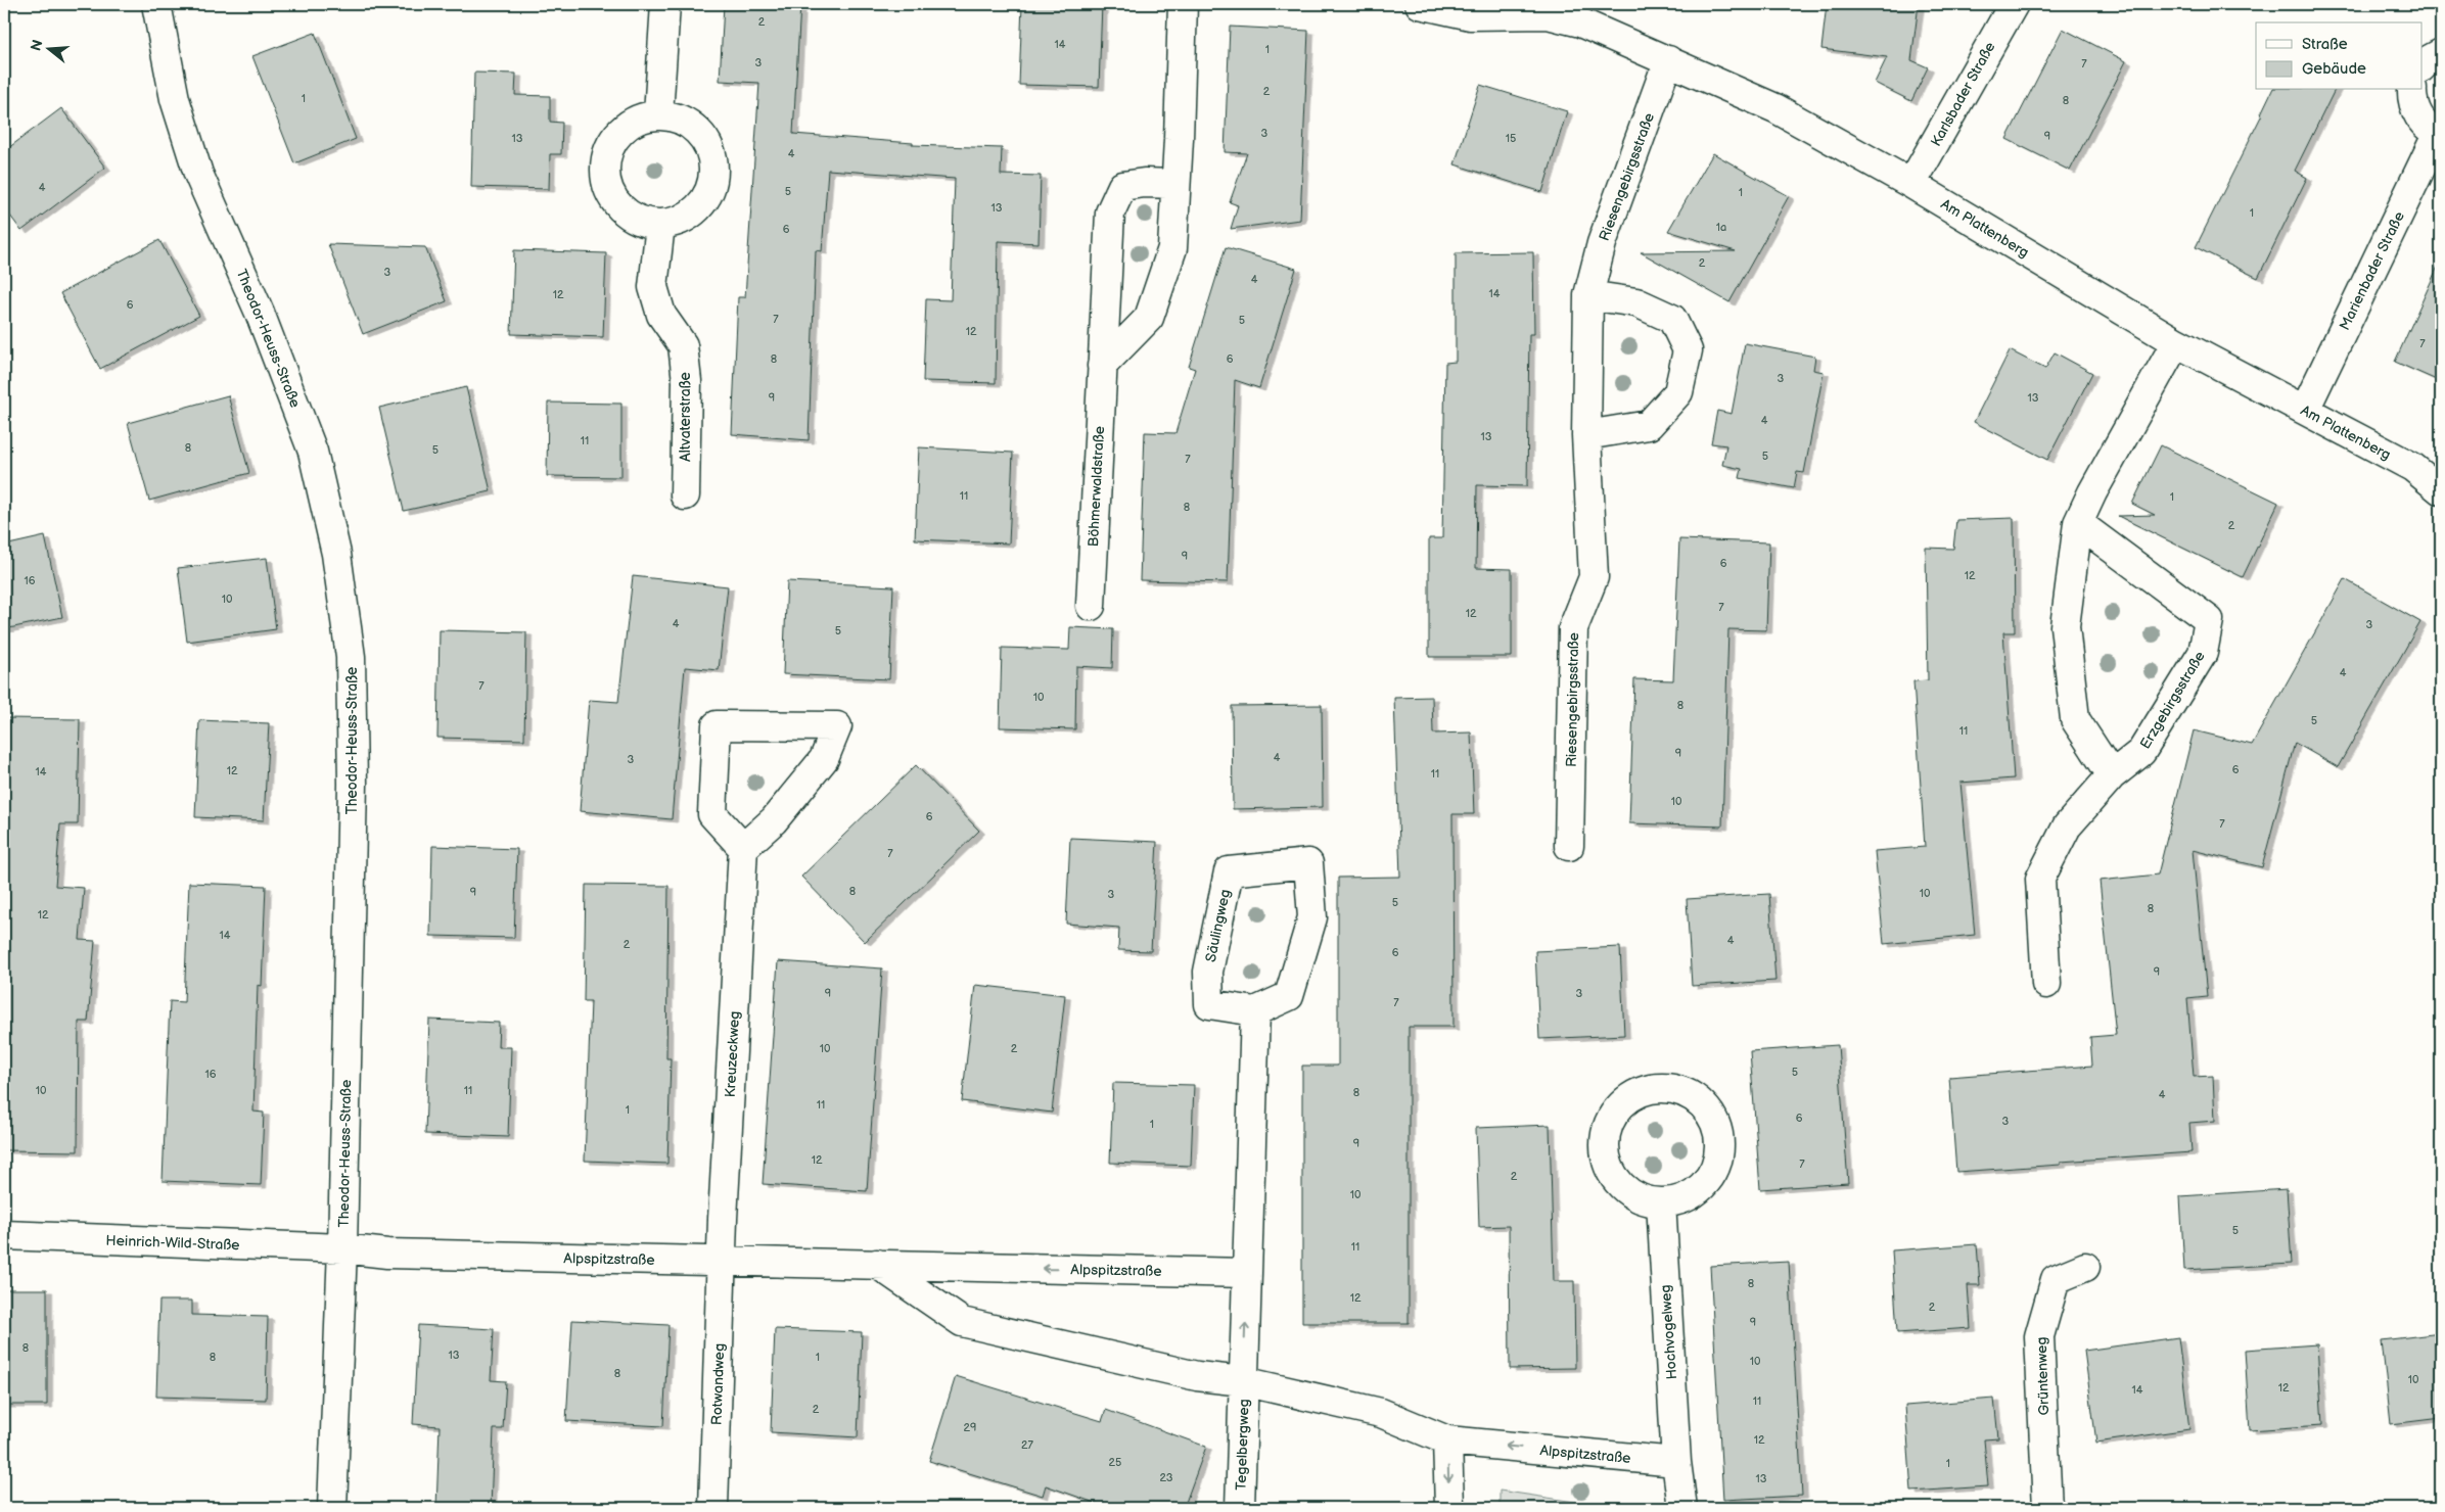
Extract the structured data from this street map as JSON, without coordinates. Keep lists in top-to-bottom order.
{
  "streets": {
    "street": [
      "Karlsbader Straße",
      "Riesengebirgsstraße",
      "Am Plattenberg",
      "Marienbader Straße",
      "Theodor-Heuss-Straße",
      "Altvaterstraße",
      "Böhmerwaldstraße",
      "Erzgebirgsstraße",
      "Säulingweg",
      "Kreuzeckweg",
      "Heinrich-Wild-Straße",
      "Alpspitzstraße",
      "Hochvogelweg",
      "Grüntenweg",
      "Rotwandweg",
      "Tegelbergweg"
    ]
  },
  "crossings": [
    ["Karlsbader Straße", "Am Plattenberg"],
    ["Riesengebirgsstraße", "Am Plattenberg"],
    ["Am Plattenberg", "Marienbader Straße"],
    ["Theodor-Heuss-Straße", "Heinrich-Wild-Straße"],
    ["Theodor-Heuss-Straße", "Alpspitzstraße"],
    ["Kreuzeckweg", "Alpspitzstraße"],
    ["Kreuzeckweg", "Rotwandweg"],
    ["Heinrich-Wild-Straße", "Alpspitzstraße"],
    ["Alpspitzstraße", "Hochvogelweg"],
    ["Alpspitzstraße", "Rotwandweg"],
    ["Alpspitzstraße", "Tegelbergweg"]
  ],
  "house_numbers": [
    "2",
    "14",
    "1",
    "3",
    "7",
    "2",
    "1",
    "8",
    "3",
    "9",
    "13",
    "15",
    "4",
    "4",
    "5",
    "1",
    "13",
    "1",
    "1a",
    "6",
    "2",
    "3",
    "4",
    "14",
    "12",
    "6",
    "7",
    "5",
    "12",
    "7",
    "8",
    "6",
    "3",
    "9",
    "13",
    "4",
    "13",
    "11",
    "8",
    "5",
    "5",
    "7",
    "11",
    "1",
    "8",
    "2",
    "9",
    "6",
    "12",
    "16",
    "10",
    "7",
    "12",
    "4",
    "3",
    "5",
    "4",
    "7",
    "10",
    "8",
    "5",
    "11",
    "9",
    "4",
    "3",
    "6",
    "12",
    "14",
    "11",
    "10",
    "6",
    "7",
    "7",
    "8",
    "9",
    "10",
    "3",
    "5",
    "8",
    "12",
    "14",
    "4",
    "2",
    "6",
    "9",
    "9",
    "3",
    "7",
    "10",
    "2",
    "5",
    "16",
    "10",
    "11",
    "8",
    "4",
    "11",
    "1",
    "6",
    "3",
    "1",
    "9",
    "12",
    "7",
    "2",
    "10",
    "5",
    "11",
    "8",
    "12",
    "2",
    "9",
    "8",
    "13",
    "8",
    "1",
    "10",
    "8",
    "10",
    "12",
    "14",
    "11",
    "2",
    "29",
    "12",
    "27",
    "25",
    "1",
    "23",
    "13"
  ],
  "legend": ["Straße", "Gebäude"],
  "north": "left"
}
